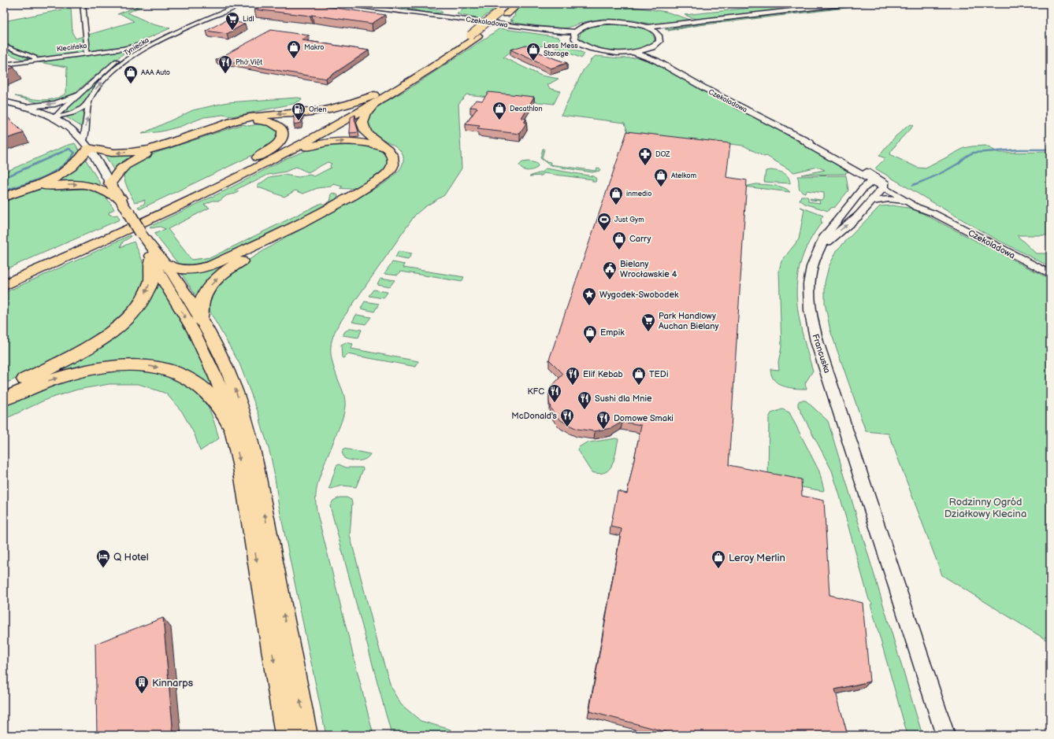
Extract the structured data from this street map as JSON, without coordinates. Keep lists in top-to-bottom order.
{
  "streets": {
    "main road": ["Czekoladowa", "Francuska"],
    "street": ["Tyniecka", "Klecińska"]
  },
  "crossings": [
    ["Czekoladowa", "Francuska"],
    ["Tyniecka", "Klecińska"]
  ],
  "parks": ["Rodzinny Ogród Działkowy Klecina"],
  "places": {
    "supermarket": ["Lidl", "Park Handlowy Auchan Bielany"],
    "shop": [
      "Makro",
      "Less Mess Storage",
      "AAA Auto",
      "Decathlon",
      "Atelkom",
      "inmedio",
      "Carry",
      "Empik",
      "TEDi",
      "Leroy Merlin"
    ],
    "restaurant": [
      "Phở Việt",
      "Elif Kebab",
      "KFC",
      "Sushi dla Mnie",
      "McDonald's",
      "Domowe Smaki"
    ],
    "fuel station": ["Orlen"],
    "pharmacy": ["DOZ"],
    "sports": ["Just Gym"],
    "public building": ["Bielany Wrocławskie 4"],
    "place": ["Wygodek-Swobodek"],
    "hotel": ["Q Hotel"],
    "building": ["Kinnarps"]
  }
}
